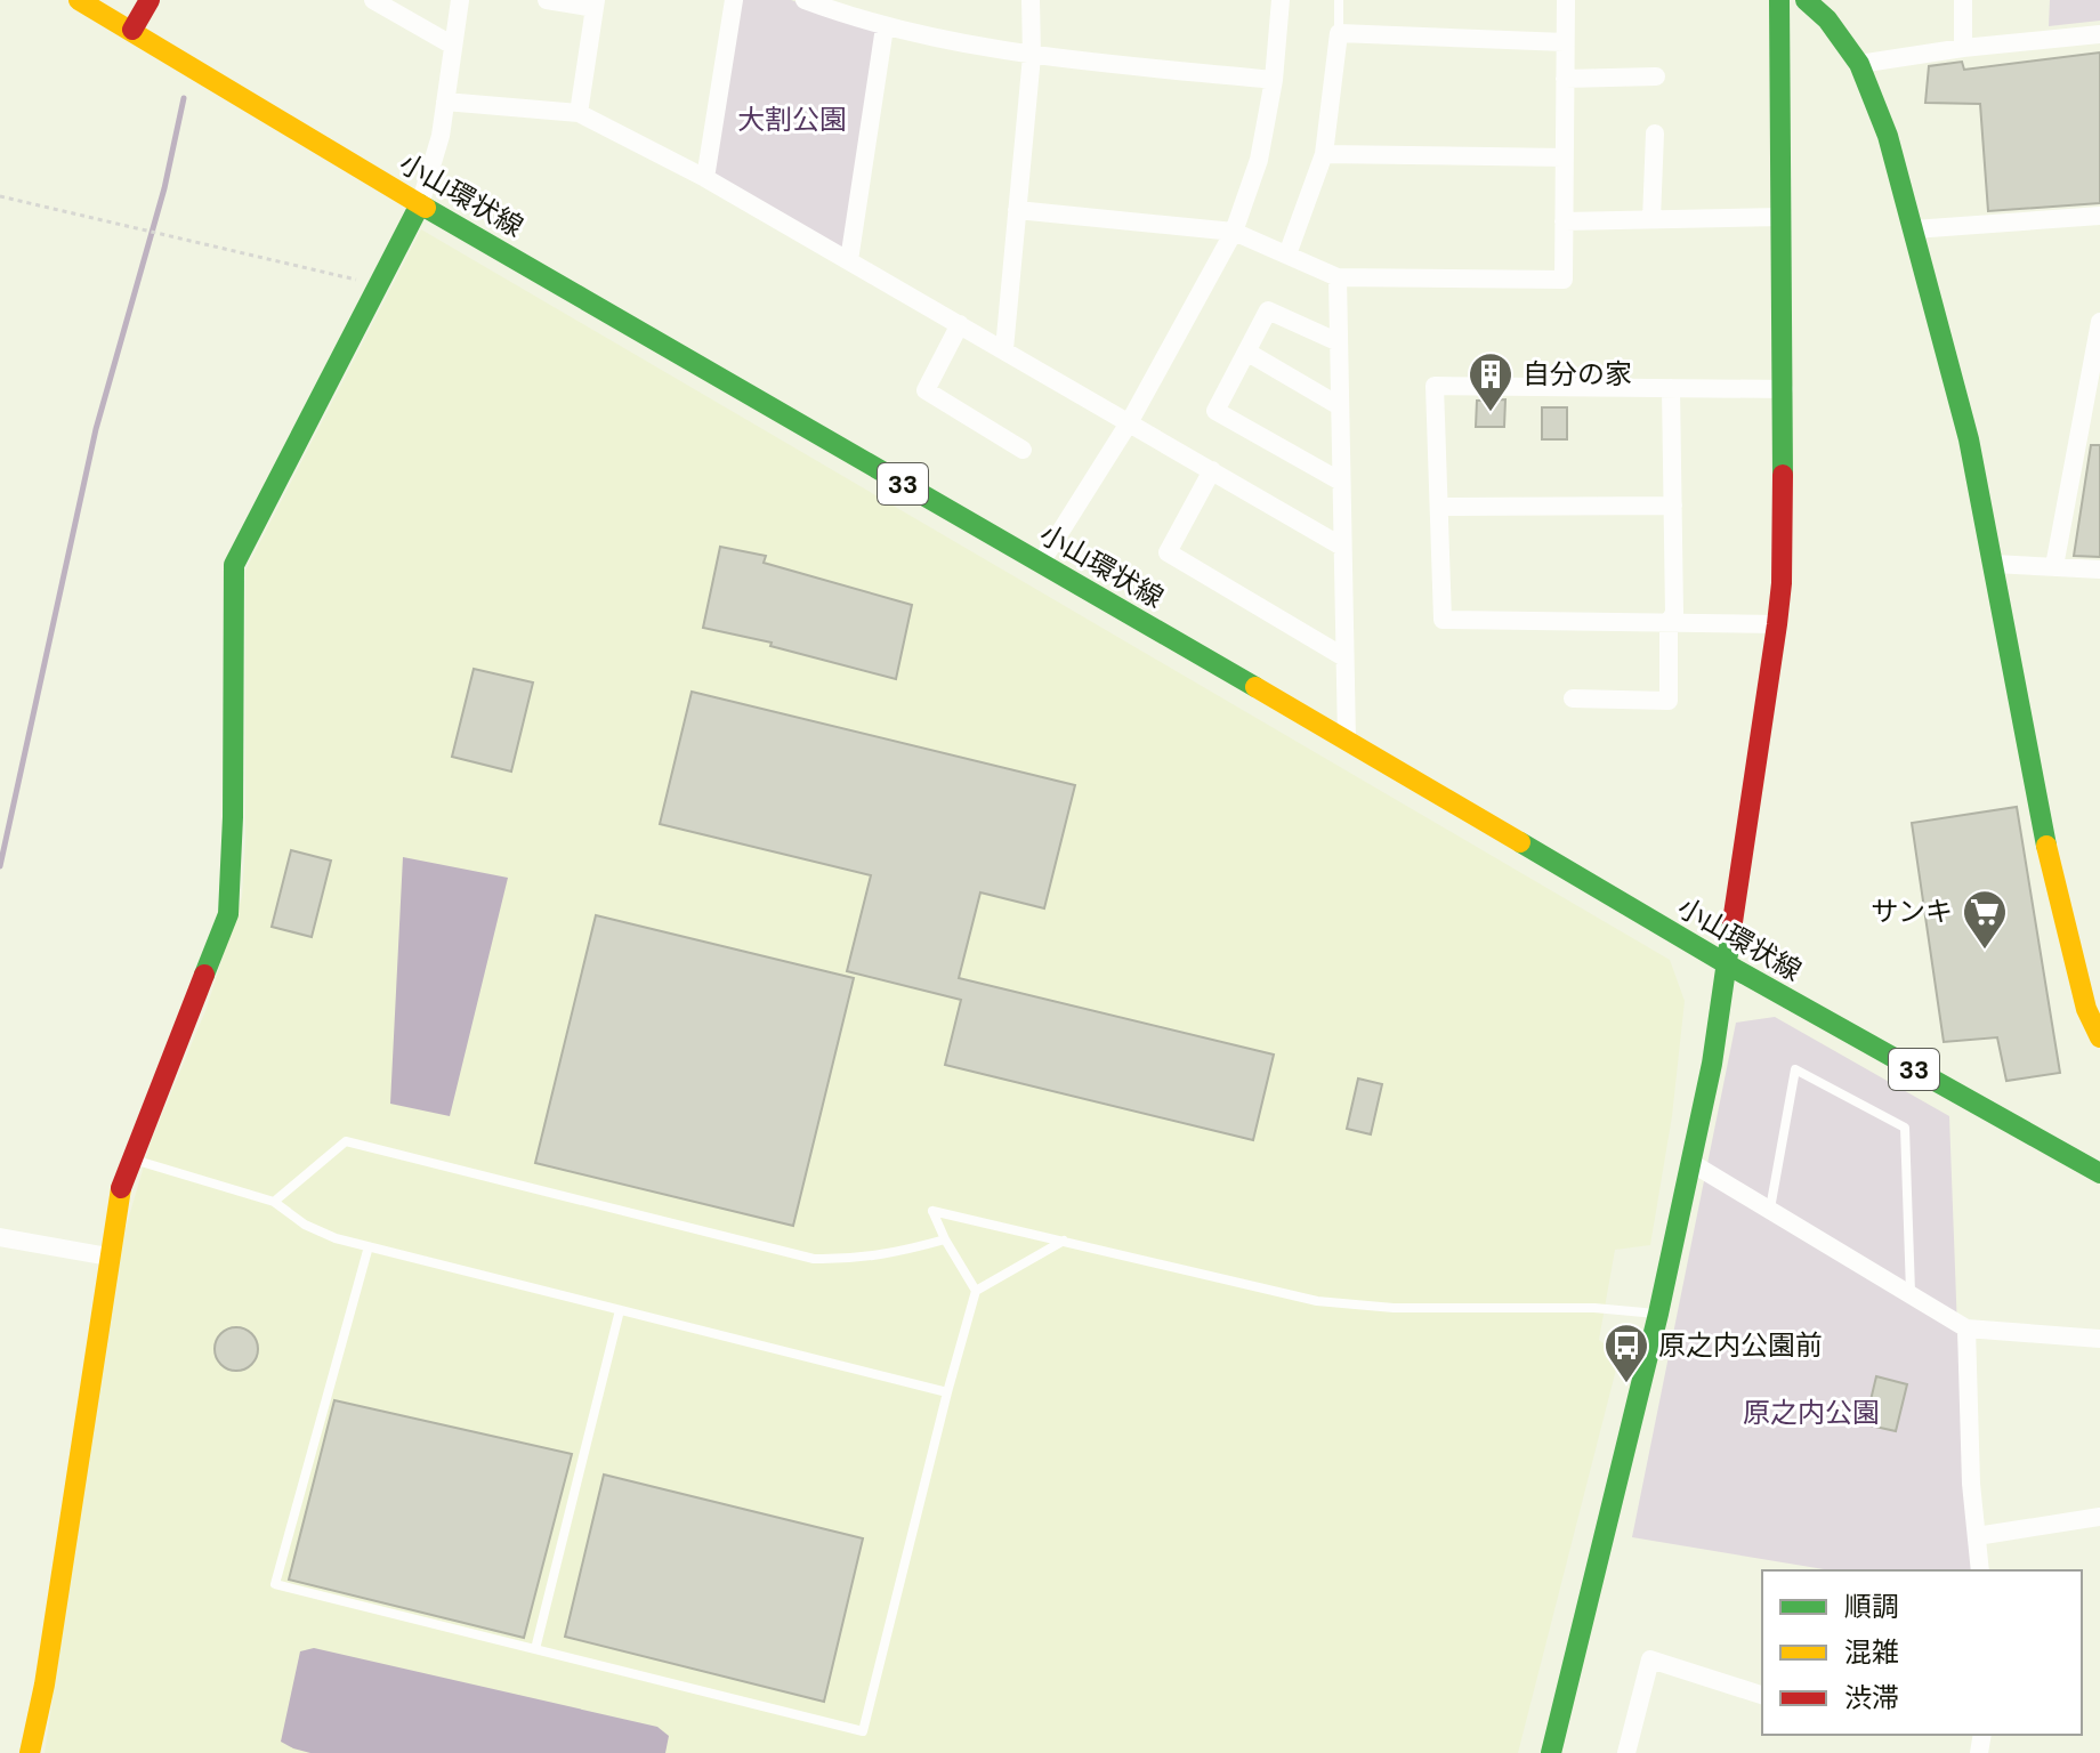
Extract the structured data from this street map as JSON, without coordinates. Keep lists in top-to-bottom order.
{
  "streets": {
    "street": ["小山環状線", "33"]
  },
  "parks": ["大割公園", "原之内公園"],
  "places": {
    "building": ["自分の家"],
    "supermarket": ["サンキ"],
    "bus stop": ["原之内公園前"]
  },
  "legend": ["順調", "混雑", "渋滞"]
}
